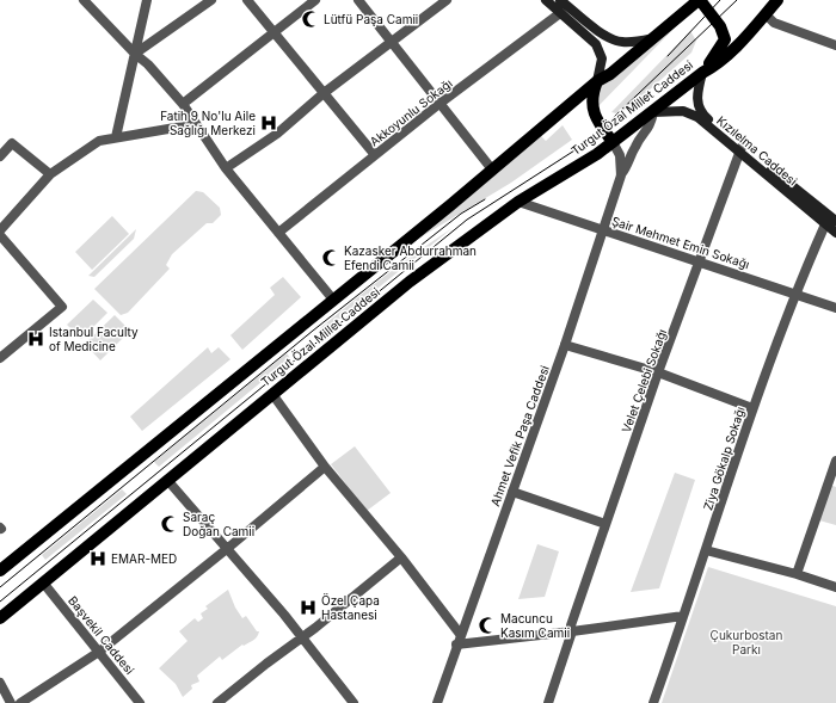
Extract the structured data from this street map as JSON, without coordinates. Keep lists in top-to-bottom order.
{
  "streets": {
    "main road": ["Turgut Özal Millet Caddesi", "Kızılelma Caddesi"],
    "street": [
      "Akkoyunlu Sokağı",
      "Şair Mehmet Emin Sokağı",
      "Velet Çelebi Sokağı",
      "Ahmet Vefik Paşa Caddesi",
      "Ziya Gökalp Sokağı",
      "Başvekil Caddesi"
    ]
  },
  "crossings": [
    ["Turgut Özal Millet Caddesi", "Kızılelma Caddesi"],
    ["Turgut Özal Millet Caddesi", "Şair Mehmet Emin Sokağı"],
    ["Turgut Özal Millet Caddesi", "Ahmet Vefik Paşa Caddesi"],
    ["Turgut Özal Millet Caddesi", "Başvekil Caddesi"],
    ["Kızılelma Caddesi", "Velet Çelebi Sokağı"],
    ["Kızılelma Caddesi", "Ahmet Vefik Paşa Caddesi"],
    ["Kızılelma Caddesi", "Ziya Gökalp Sokağı"],
    ["Şair Mehmet Emin Sokağı", "Velet Çelebi Sokağı"],
    ["Şair Mehmet Emin Sokağı", "Ahmet Vefik Paşa Caddesi"],
    ["Şair Mehmet Emin Sokağı", "Ziya Gökalp Sokağı"]
  ],
  "parks": ["Çukurbostan Parkı"],
  "places": {
    "mosque": [
      "Lütfü Paşa Camii",
      "Kazasker Abdurrahman Efendi Camii",
      "Saraç Doğan Camii",
      "Macuncu Kasım Camii"
    ],
    "hospital": [
      "Fatih 9 No'lu Aile Sağlığı Merkezi",
      "Istanbul Faculty of Medicine",
      "EMAR-MED",
      "Özel Çapa Hastanesi"
    ]
  }
}
